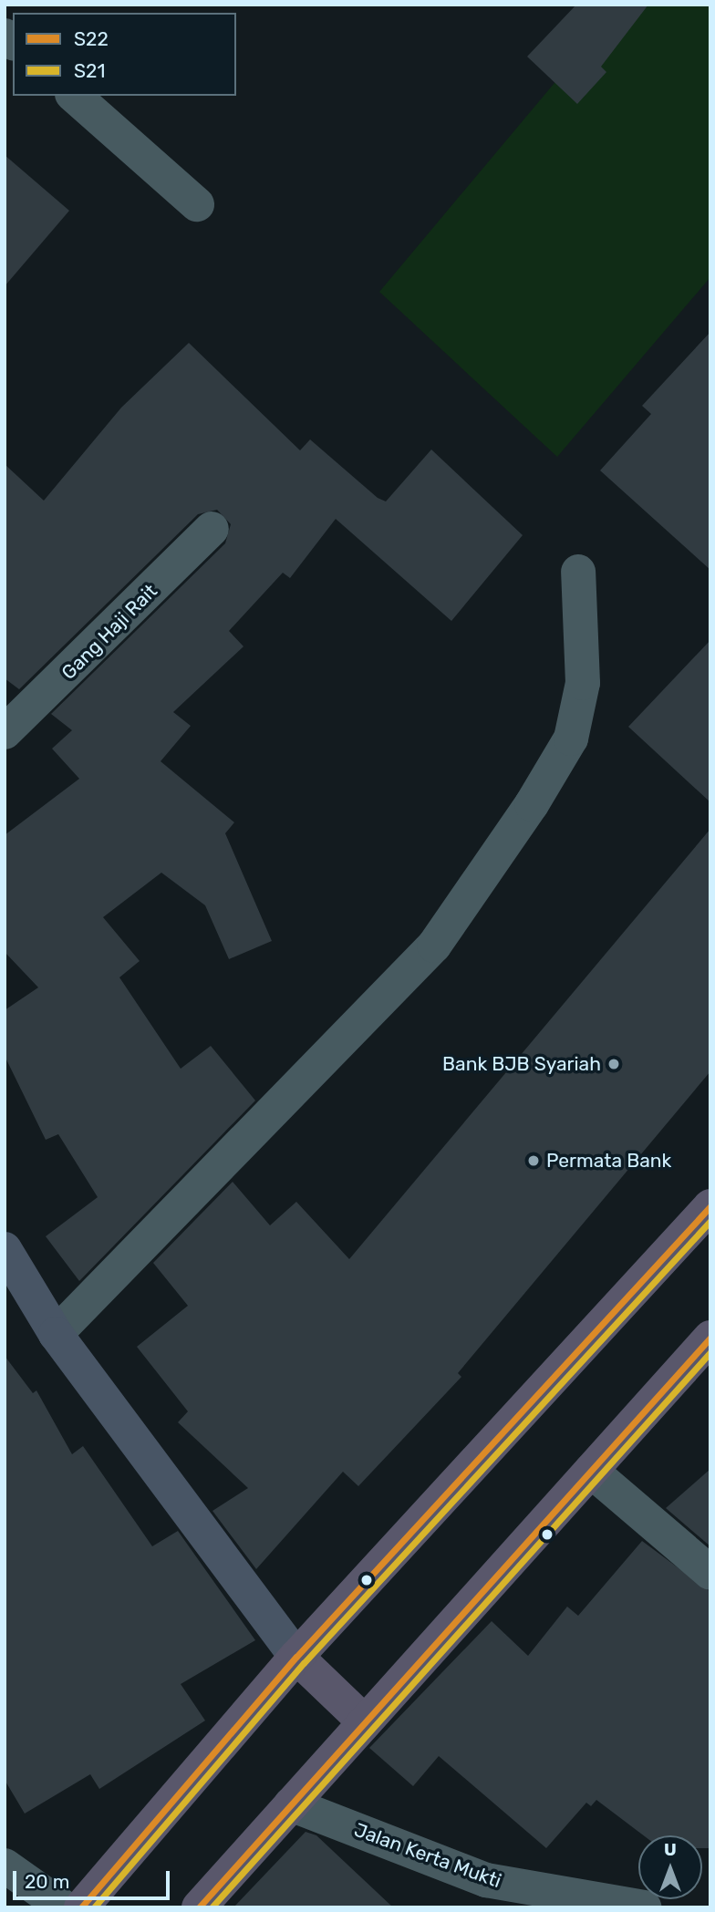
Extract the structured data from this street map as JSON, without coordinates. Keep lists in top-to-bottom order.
{
  "streets": {
    "street": ["Gang Haji Rait", "Jalan Kerta Mukti"]
  },
  "places": ["Bank BJB Syariah", "Permata Bank"],
  "lines": ["transit line S22", "transit line S21"],
  "legend": ["S22", "S21"],
  "scale_bar": "20 m",
  "north": "top"
}
